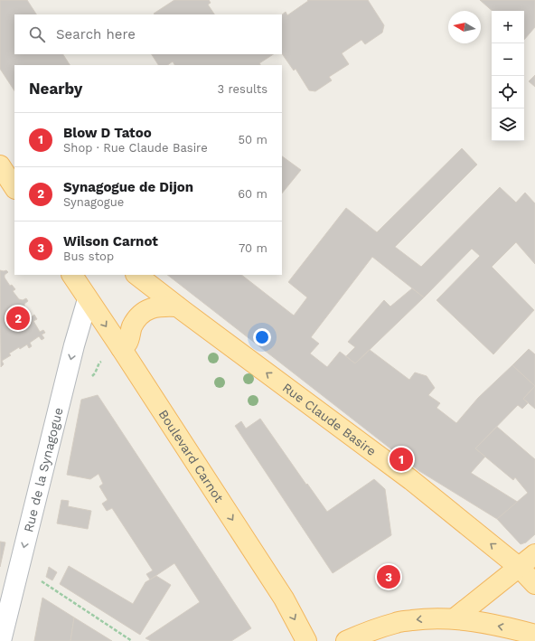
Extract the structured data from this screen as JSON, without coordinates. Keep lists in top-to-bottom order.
{
  "streets": {
    "main road": ["Rue Claude Basire", "Boulevard Carnot"],
    "street": ["Rue de la Synagogue"]
  },
  "crossings": [
    ["Boulevard Carnot", "Rue de la Synagogue"]
  ],
  "one_way": ["Rue Claude Basire", "Boulevard Carnot", "Rue de la Synagogue"],
  "north": "left",
  "page": {
    "map_buttons": ["+", "−"],
    "search": "Search here",
    "heading": ["Nearby", "3 results"],
    "list": [
      {
        "mark": "1",
        "name": "Blow D Tatoo",
        "note": "Shop · Rue Claude Basire",
        "value": "50 m"
      },
      {
        "mark": "2",
        "name": "Synagogue de Dijon",
        "note": "Synagogue",
        "value": "60 m"
      },
      {
        "mark": "3",
        "name": "Wilson Carnot",
        "note": "Bus stop",
        "value": "70 m"
      }
    ],
    "pins": ["2", "1", "3"]
  }
}
